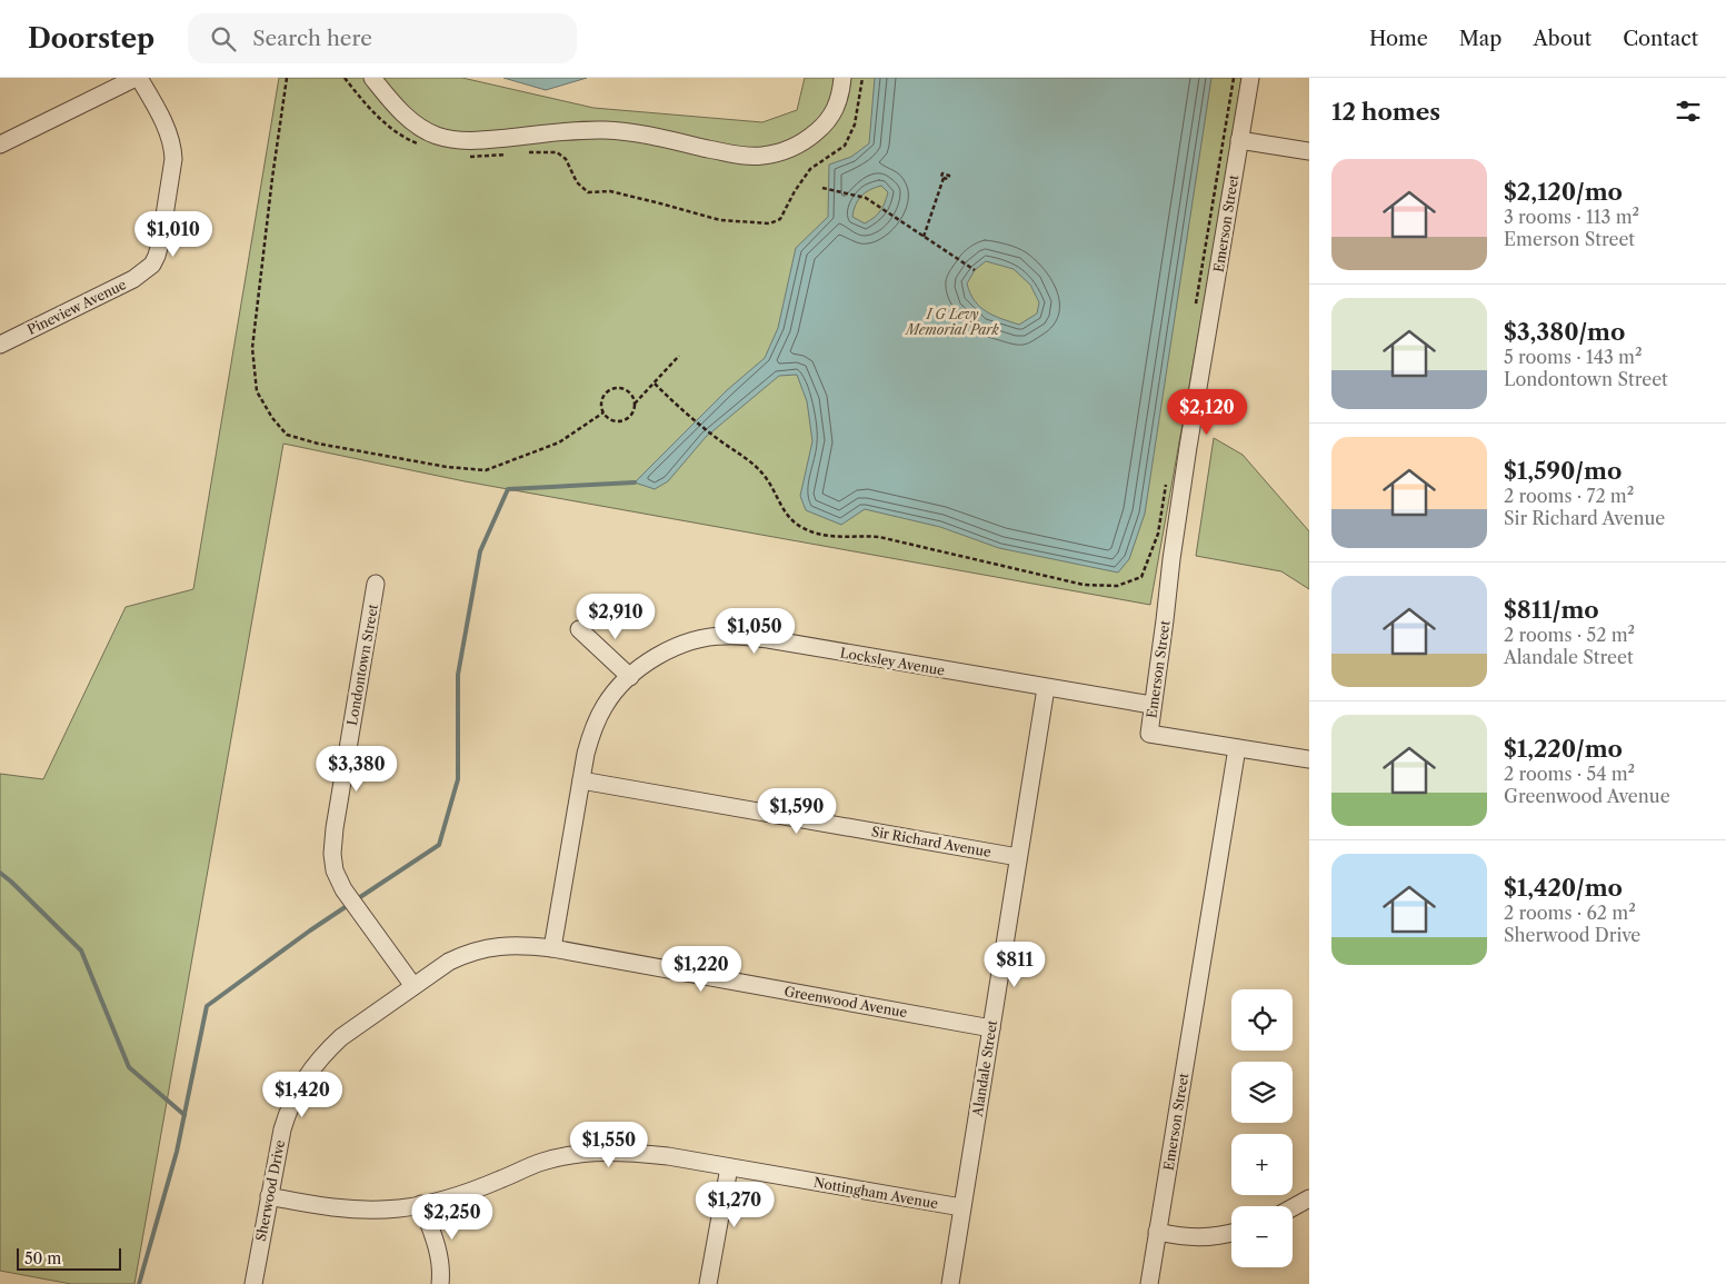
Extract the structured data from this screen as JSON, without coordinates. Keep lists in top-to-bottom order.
{
  "streets": {
    "street": [
      "Emerson Street",
      "Pineview Avenue",
      "Locksley Avenue",
      "Londontown Street",
      "Sir Richard Avenue",
      "Greenwood Avenue",
      "Alandale Street",
      "Sherwood Drive",
      "Nottingham Avenue"
    ]
  },
  "crossings": [
    ["Emerson Street", "Locksley Avenue"],
    ["Locksley Avenue", "Sir Richard Avenue"],
    ["Locksley Avenue", "Greenwood Avenue"],
    ["Locksley Avenue", "Alandale Street"],
    ["Londontown Street", "Greenwood Avenue"],
    ["Londontown Street", "Sherwood Drive"],
    ["Sir Richard Avenue", "Alandale Street"],
    ["Greenwood Avenue", "Alandale Street"],
    ["Greenwood Avenue", "Sherwood Drive"],
    ["Alandale Street", "Nottingham Avenue"],
    ["Sherwood Drive", "Nottingham Avenue"]
  ],
  "parks": ["I G Levy Memorial Park"],
  "scale_bar": "50 m",
  "page": {
    "header": "Doorstep",
    "search": "Search here",
    "nav": [
      "Home",
      "Map",
      "About",
      "Contact"
    ],
    "heading": "12 homes",
    "list": [
      {
        "name": "$2,120/mo",
        "note": "3 rooms · 113 m² · Emerson Street"
      },
      {
        "name": "$3,380/mo",
        "note": "5 rooms · 143 m² · Londontown Street"
      },
      {
        "name": "$1,590/mo",
        "note": "2 rooms · 72 m² · Sir Richard Avenue"
      },
      {
        "name": "$811/mo",
        "note": "2 rooms · 52 m² · Alandale Street"
      },
      {
        "name": "$1,220/mo",
        "note": "2 rooms · 54 m² · Greenwood Avenue"
      },
      {
        "name": "$1,420/mo",
        "note": "2 rooms · 62 m² · Sherwood Drive"
      }
    ],
    "price": [
      "$1,010",
      "$2,120",
      "$2,910",
      "$1,050",
      "$3,380",
      "$1,590",
      "$811",
      "$1,220",
      "$1,420",
      "$1,550",
      "$1,270",
      "$2,250"
    ],
    "map_buttons": ["+", "−"],
    "scale": "50 m"
  }
}
